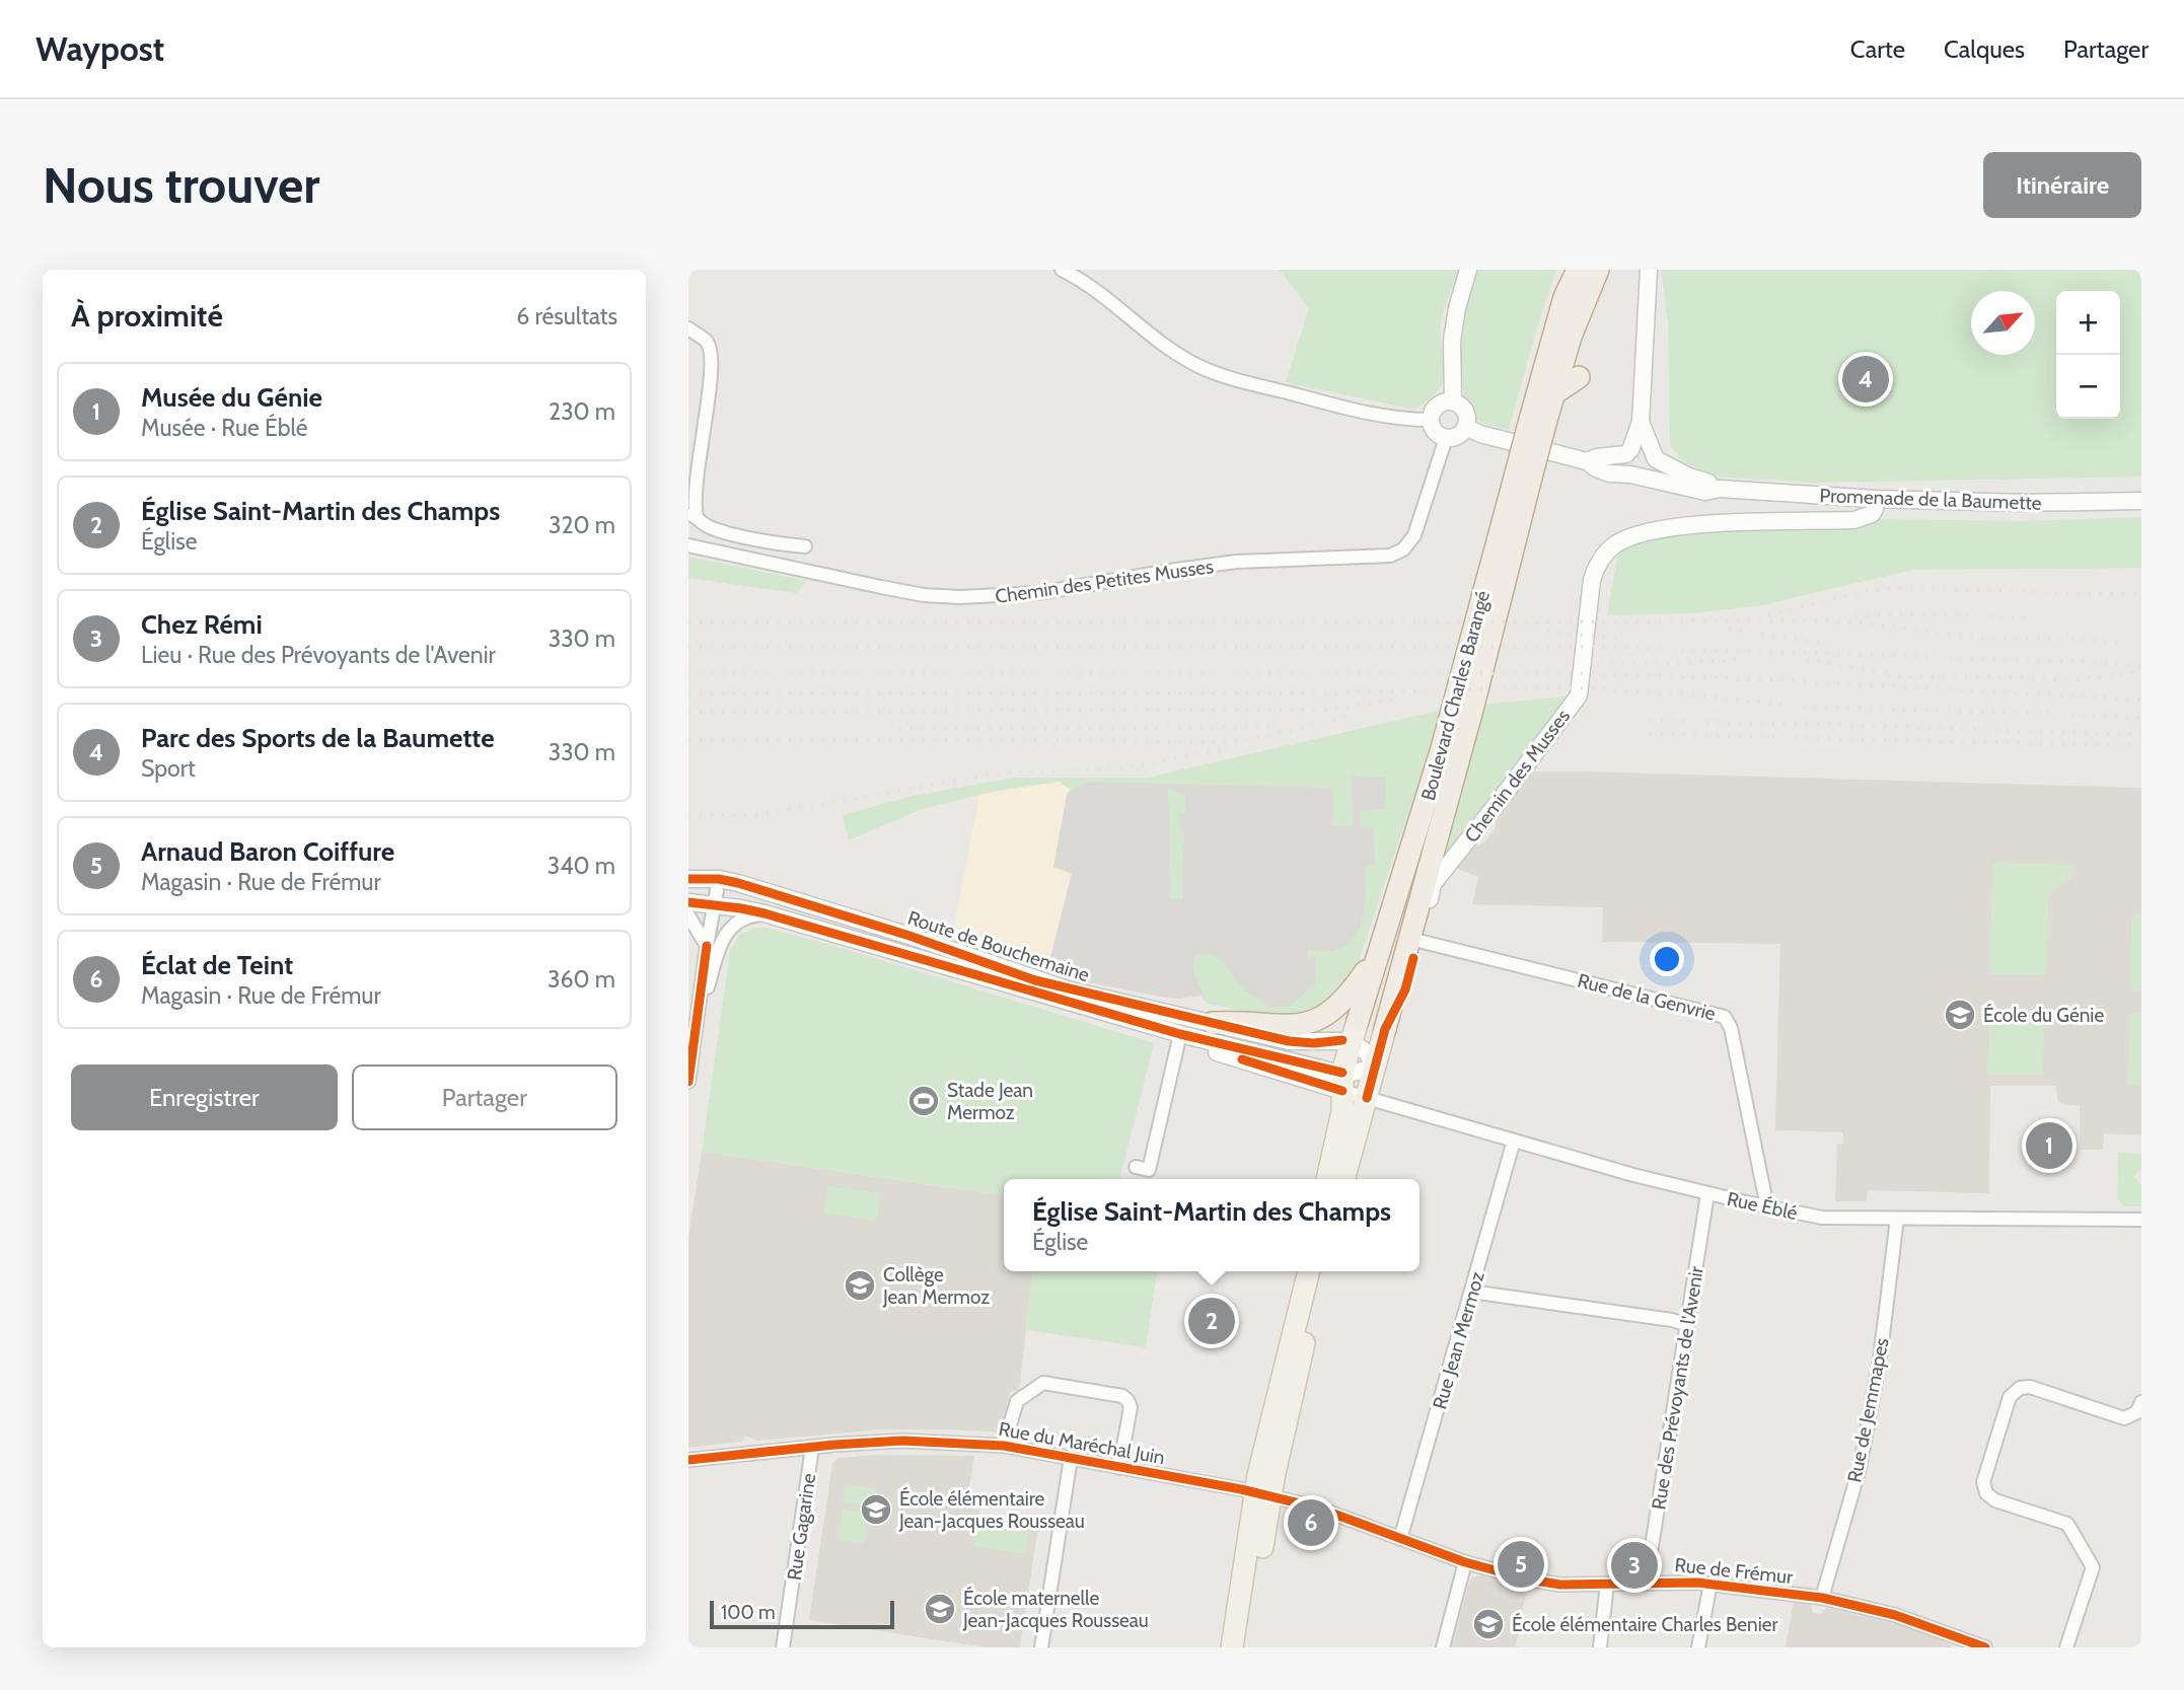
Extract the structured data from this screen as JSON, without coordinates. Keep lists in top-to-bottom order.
{
  "streets": {
    "highway": ["Boulevard Charles Barangé"],
    "street": [
      "Promenade de la Baumette",
      "Chemin des Petites Musses",
      "Chemin des Musses",
      "Route de Bouchemaine",
      "Rue de la Genvrie",
      "Rue Éblé",
      "Rue Jean Mermoz",
      "Rue des Prévoyants de l'Avenir",
      "Rue de Jemmapes",
      "Rue du Maréchal Juin",
      "Rue Gagarine",
      "Rue de Frémur"
    ]
  },
  "crossings": [
    ["Promenade de la Baumette", "Chemin des Petites Musses"],
    ["Promenade de la Baumette", "Chemin des Musses"],
    ["Boulevard Charles Barangé", "Chemin des Musses"],
    ["Boulevard Charles Barangé", "Route de Bouchemaine"],
    ["Boulevard Charles Barangé", "Rue de la Genvrie"],
    ["Boulevard Charles Barangé", "Rue Éblé"],
    ["Chemin des Musses", "Rue de la Genvrie"],
    ["Route de Bouchemaine", "Rue Éblé"],
    ["Rue de la Genvrie", "Rue Éblé"],
    ["Rue Éblé", "Rue Jean Mermoz"],
    ["Rue Éblé", "Rue des Prévoyants de l'Avenir"],
    ["Rue Éblé", "Rue de Jemmapes"],
    ["Rue Jean Mermoz", "Rue de Frémur"],
    ["Rue des Prévoyants de l'Avenir", "Rue de Frémur"],
    ["Rue de Jemmapes", "Rue de Frémur"],
    ["Rue du Maréchal Juin", "Rue Gagarine"],
    ["Rue du Maréchal Juin", "Rue de Frémur"]
  ],
  "places": {
    "school or university": [
      "École du Génie",
      "Collège Jean Mermoz",
      "École élémentaire Jean-Jacques Rousseau",
      "École maternelle Jean-Jacques Rousseau",
      "École élémentaire Charles Benier"
    ],
    "sports": ["Stade Jean Mermoz"]
  },
  "scale_bar": "100 m",
  "north": "top right",
  "page": {
    "header": "Waypost",
    "nav": ["Carte", "Calques", "Partager"],
    "buttons": [
      "Itinéraire",
      ["Enregistrer", "Partager"]
    ],
    "title": "Nous trouver",
    "heading": ["À proximité", "6 résultats"],
    "map_buttons": ["+", "−"],
    "pins": [
      "4",
      "1",
      "2",
      "6",
      "5",
      "3"
    ],
    "list": [
      {
        "mark": "1",
        "name": "Musée du Génie",
        "note": "Musée · Rue Éblé",
        "value": "230 m"
      },
      {
        "mark": "2",
        "name": "Église Saint-Martin des Champs",
        "note": "Église",
        "value": "320 m"
      },
      {
        "mark": "3",
        "name": "Chez Rémi",
        "note": "Lieu · Rue des Prévoyants de l'Avenir",
        "value": "330 m"
      },
      {
        "mark": "4",
        "name": "Parc des Sports de la Baumette",
        "note": "Sport",
        "value": "330 m"
      },
      {
        "mark": "5",
        "name": "Arnaud Baron Coiffure",
        "note": "Magasin · Rue de Frémur",
        "value": "340 m"
      },
      {
        "mark": "6",
        "name": "Éclat de Teint",
        "note": "Magasin · Rue de Frémur",
        "value": "360 m"
      }
    ],
    "popup": ["Église Saint-Martin des Champs", "Église"],
    "scale": "100 m"
  }
}
